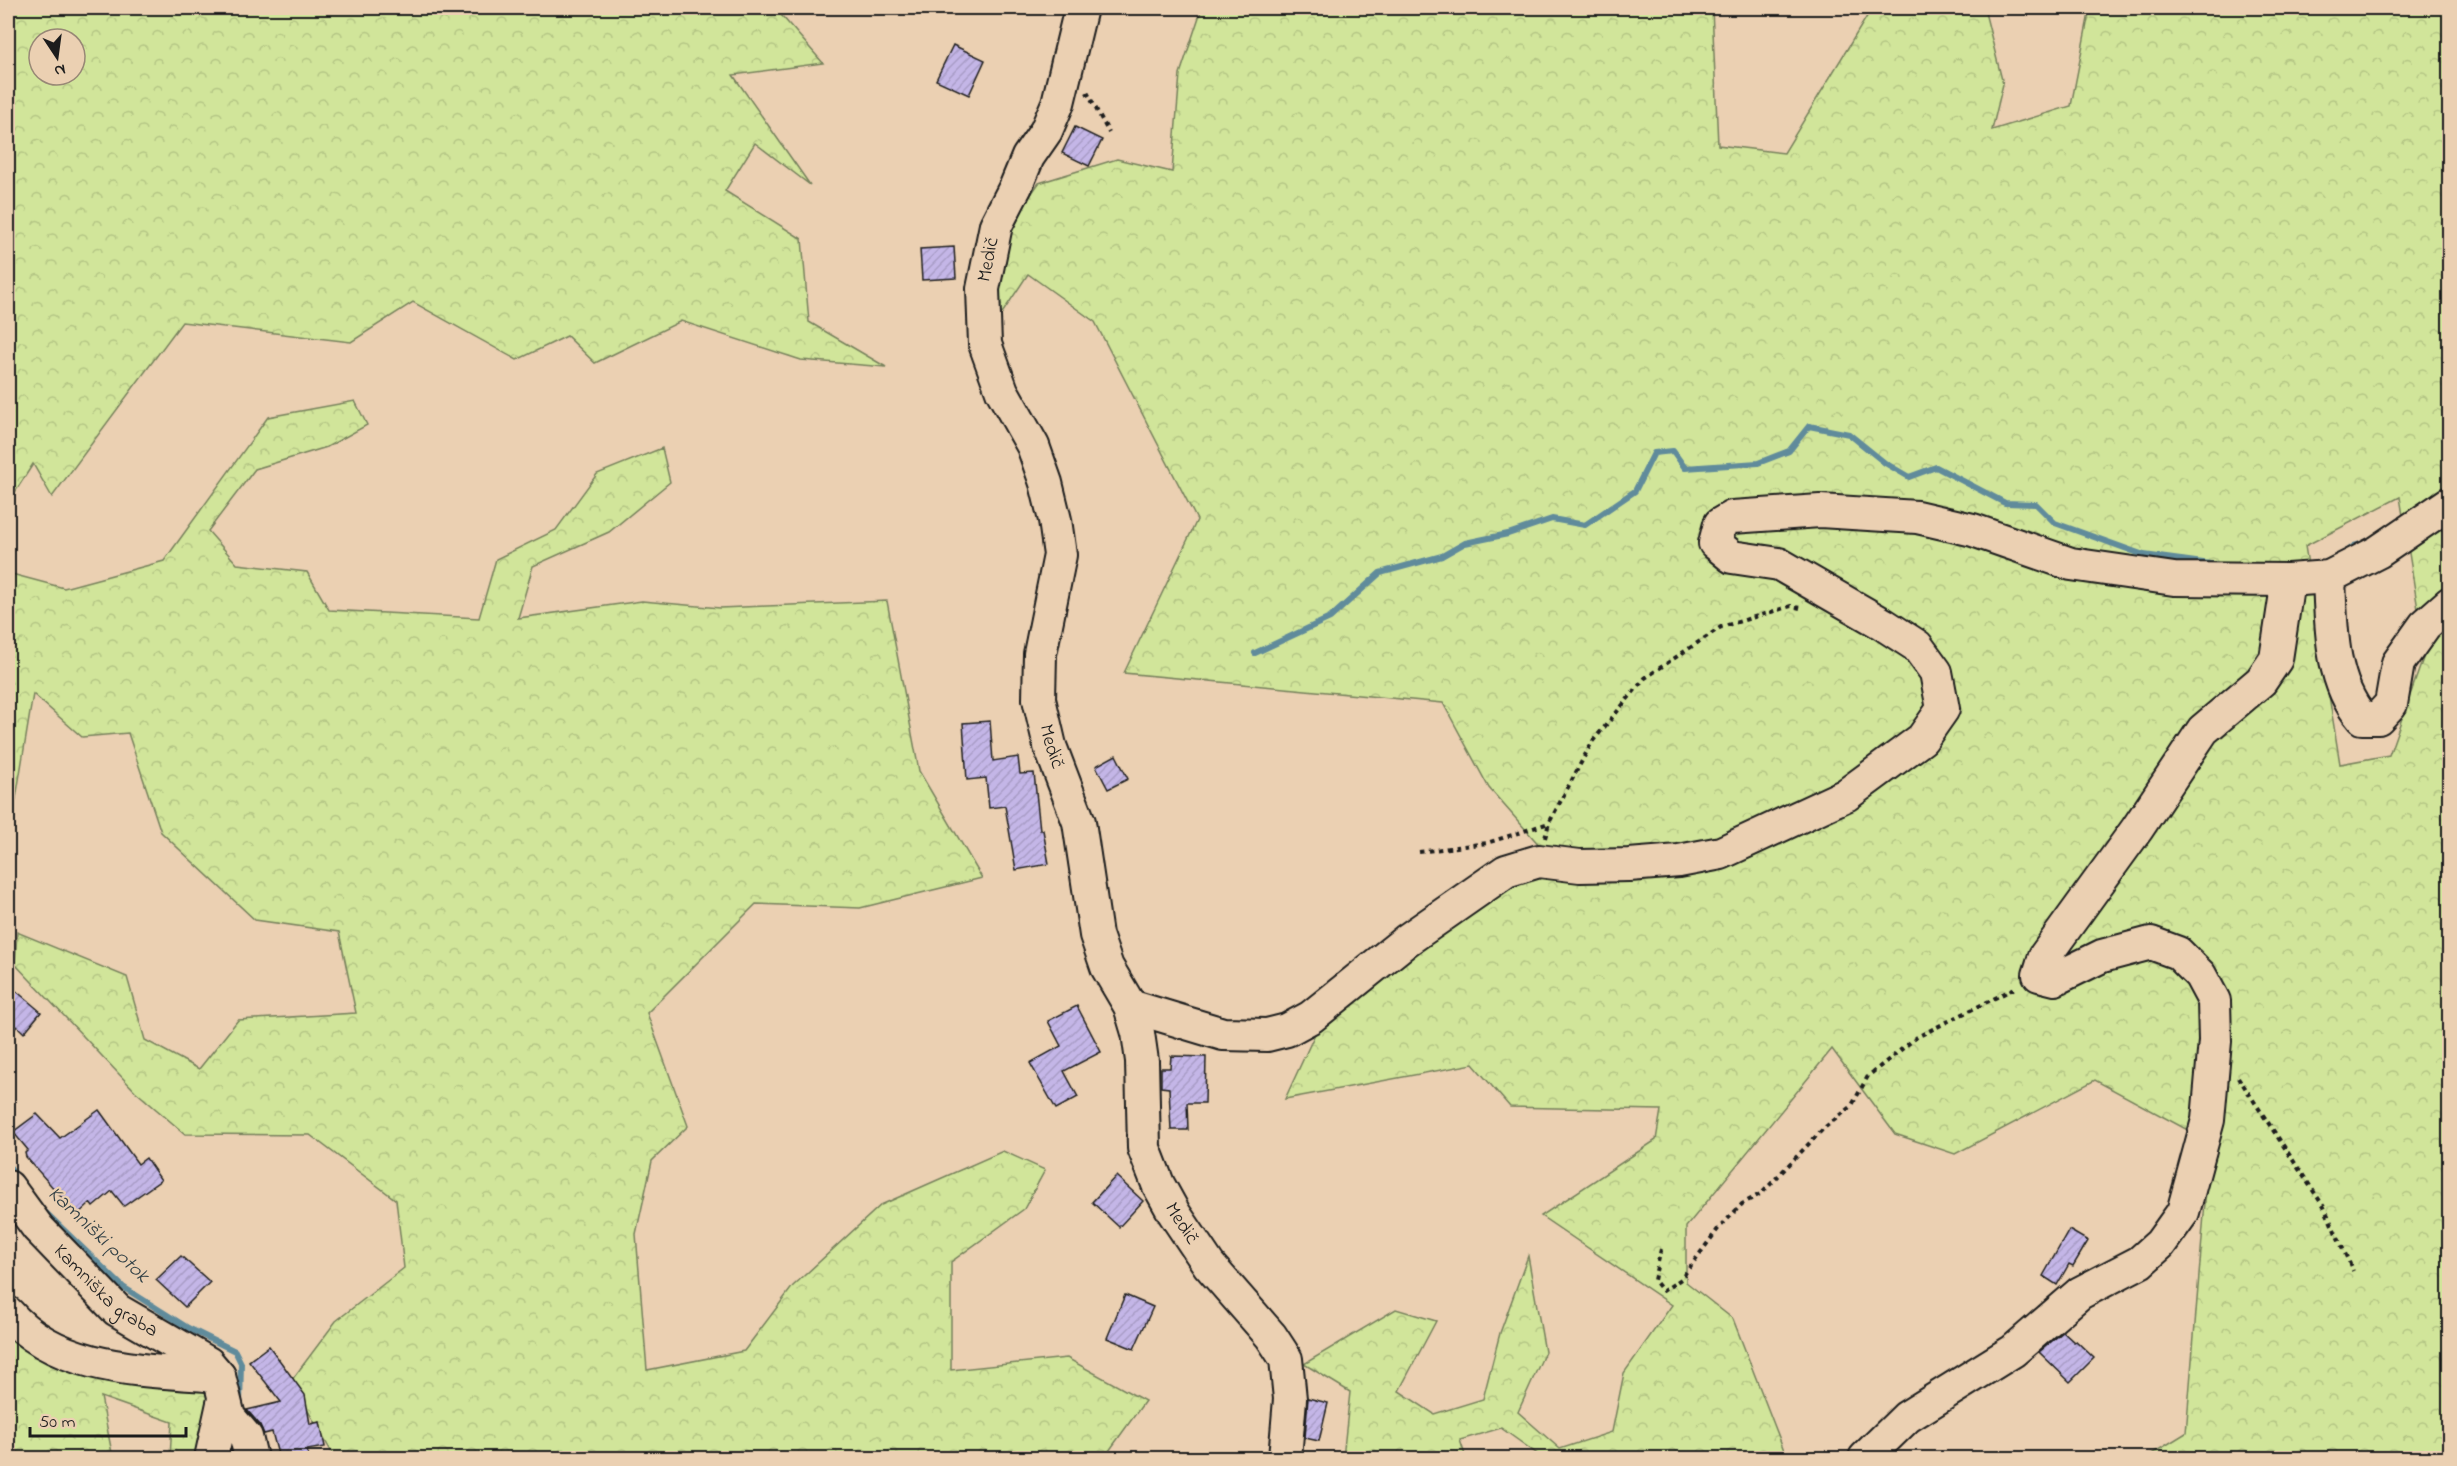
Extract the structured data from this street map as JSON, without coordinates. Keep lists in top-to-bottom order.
{
  "streets": {
    "street": ["Medič", "Kamniška graba"]
  },
  "water": ["Kamniški potok"],
  "scale_bar": "50 m",
  "north": "bottom"
}
